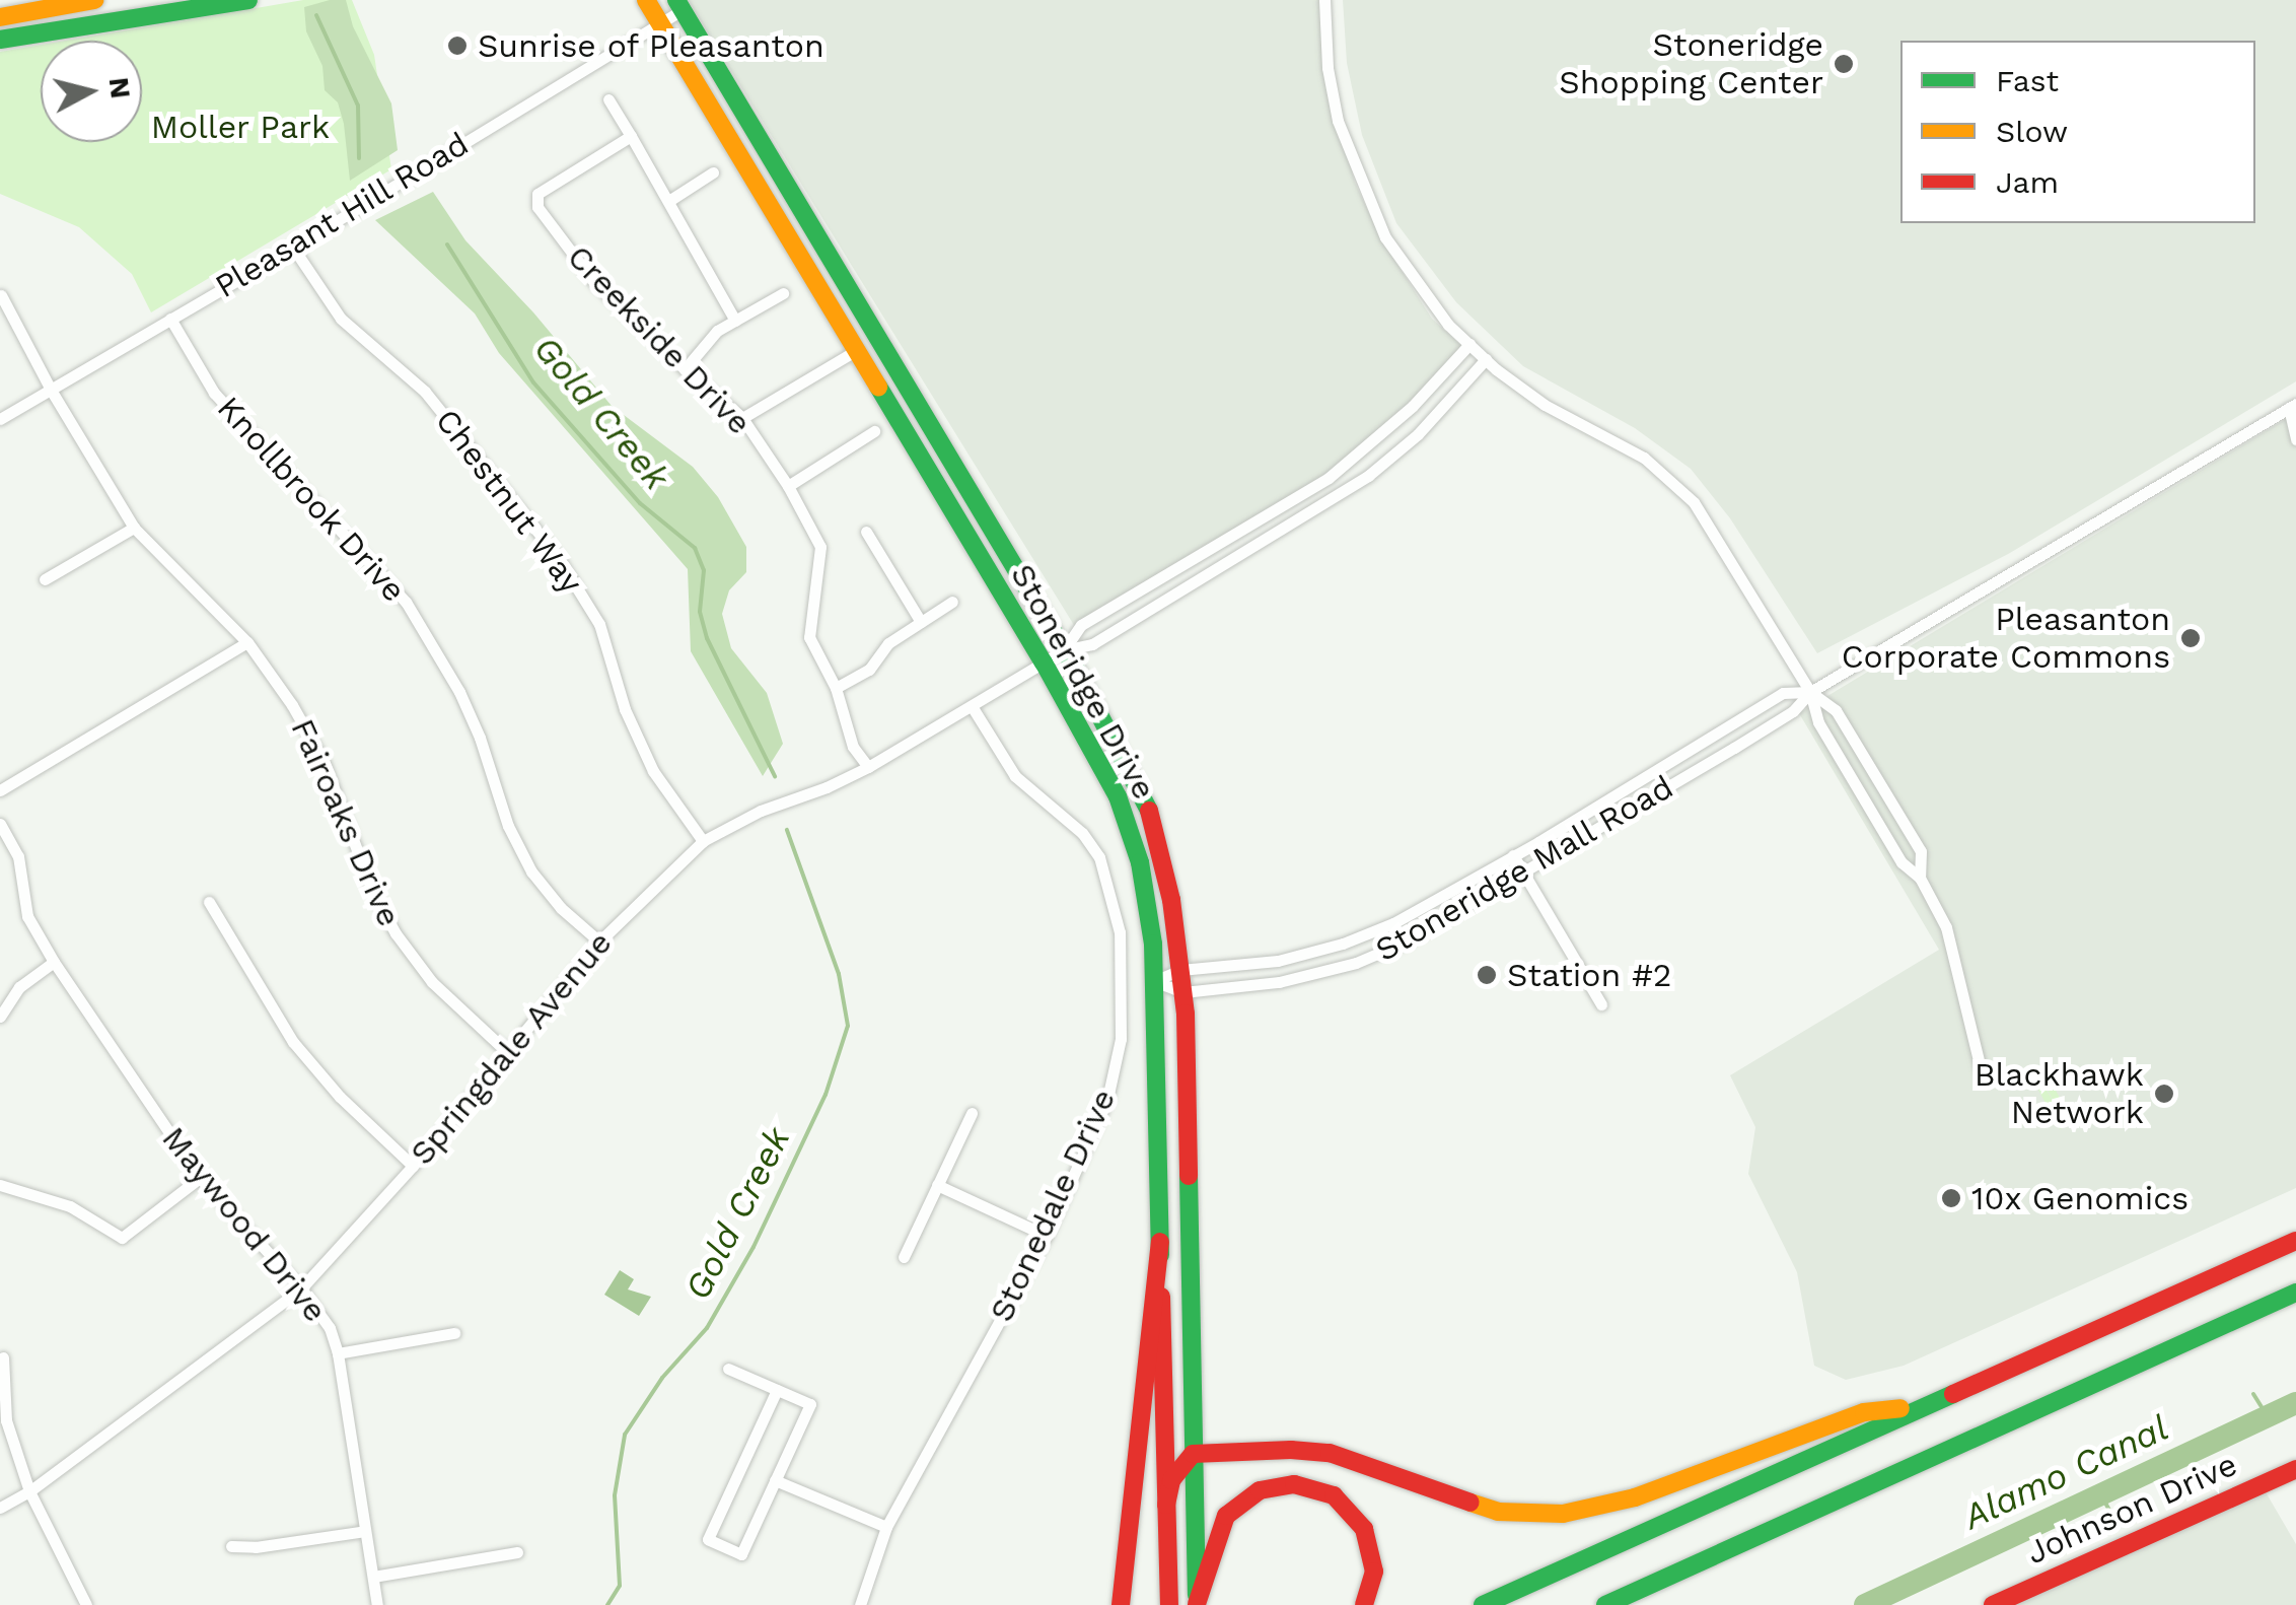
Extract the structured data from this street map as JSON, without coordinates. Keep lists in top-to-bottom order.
{
  "streets": {
    "main road": ["Stoneridge Drive", "Johnson Drive"],
    "street": [
      "Pleasant Hill Road",
      "Creekside Drive",
      "Knollbrook Drive",
      "Chestnut Way",
      "Fairoaks Drive",
      "Stoneridge Mall Road",
      "Springdale Avenue",
      "Stonedale Drive",
      "Maywood Drive"
    ]
  },
  "crossings": [
    ["Pleasant Hill Road", "Knollbrook Drive"],
    ["Pleasant Hill Road", "Chestnut Way"],
    ["Pleasant Hill Road", "Stoneridge Drive"],
    ["Pleasant Hill Road", "Fairoaks Drive"],
    ["Creekside Drive", "Springdale Avenue"],
    ["Knollbrook Drive", "Springdale Avenue"],
    ["Chestnut Way", "Springdale Avenue"],
    ["Stoneridge Drive", "Stoneridge Mall Road"],
    ["Stoneridge Drive", "Springdale Avenue"],
    ["Fairoaks Drive", "Springdale Avenue"],
    ["Springdale Avenue", "Stonedale Drive"],
    ["Springdale Avenue", "Maywood Drive"]
  ],
  "water": ["Gold Creek", "Alamo Canal"],
  "parks": ["Moller Park"],
  "places": [
    "Sunrise of Pleasanton",
    "Stoneridge Shopping Center",
    "Pleasanton Corporate Commons",
    "Station #2",
    "Blackhawk Network",
    "10x Genomics"
  ],
  "legend": ["Fast", "Slow", "Jam"],
  "north": "right"
}
